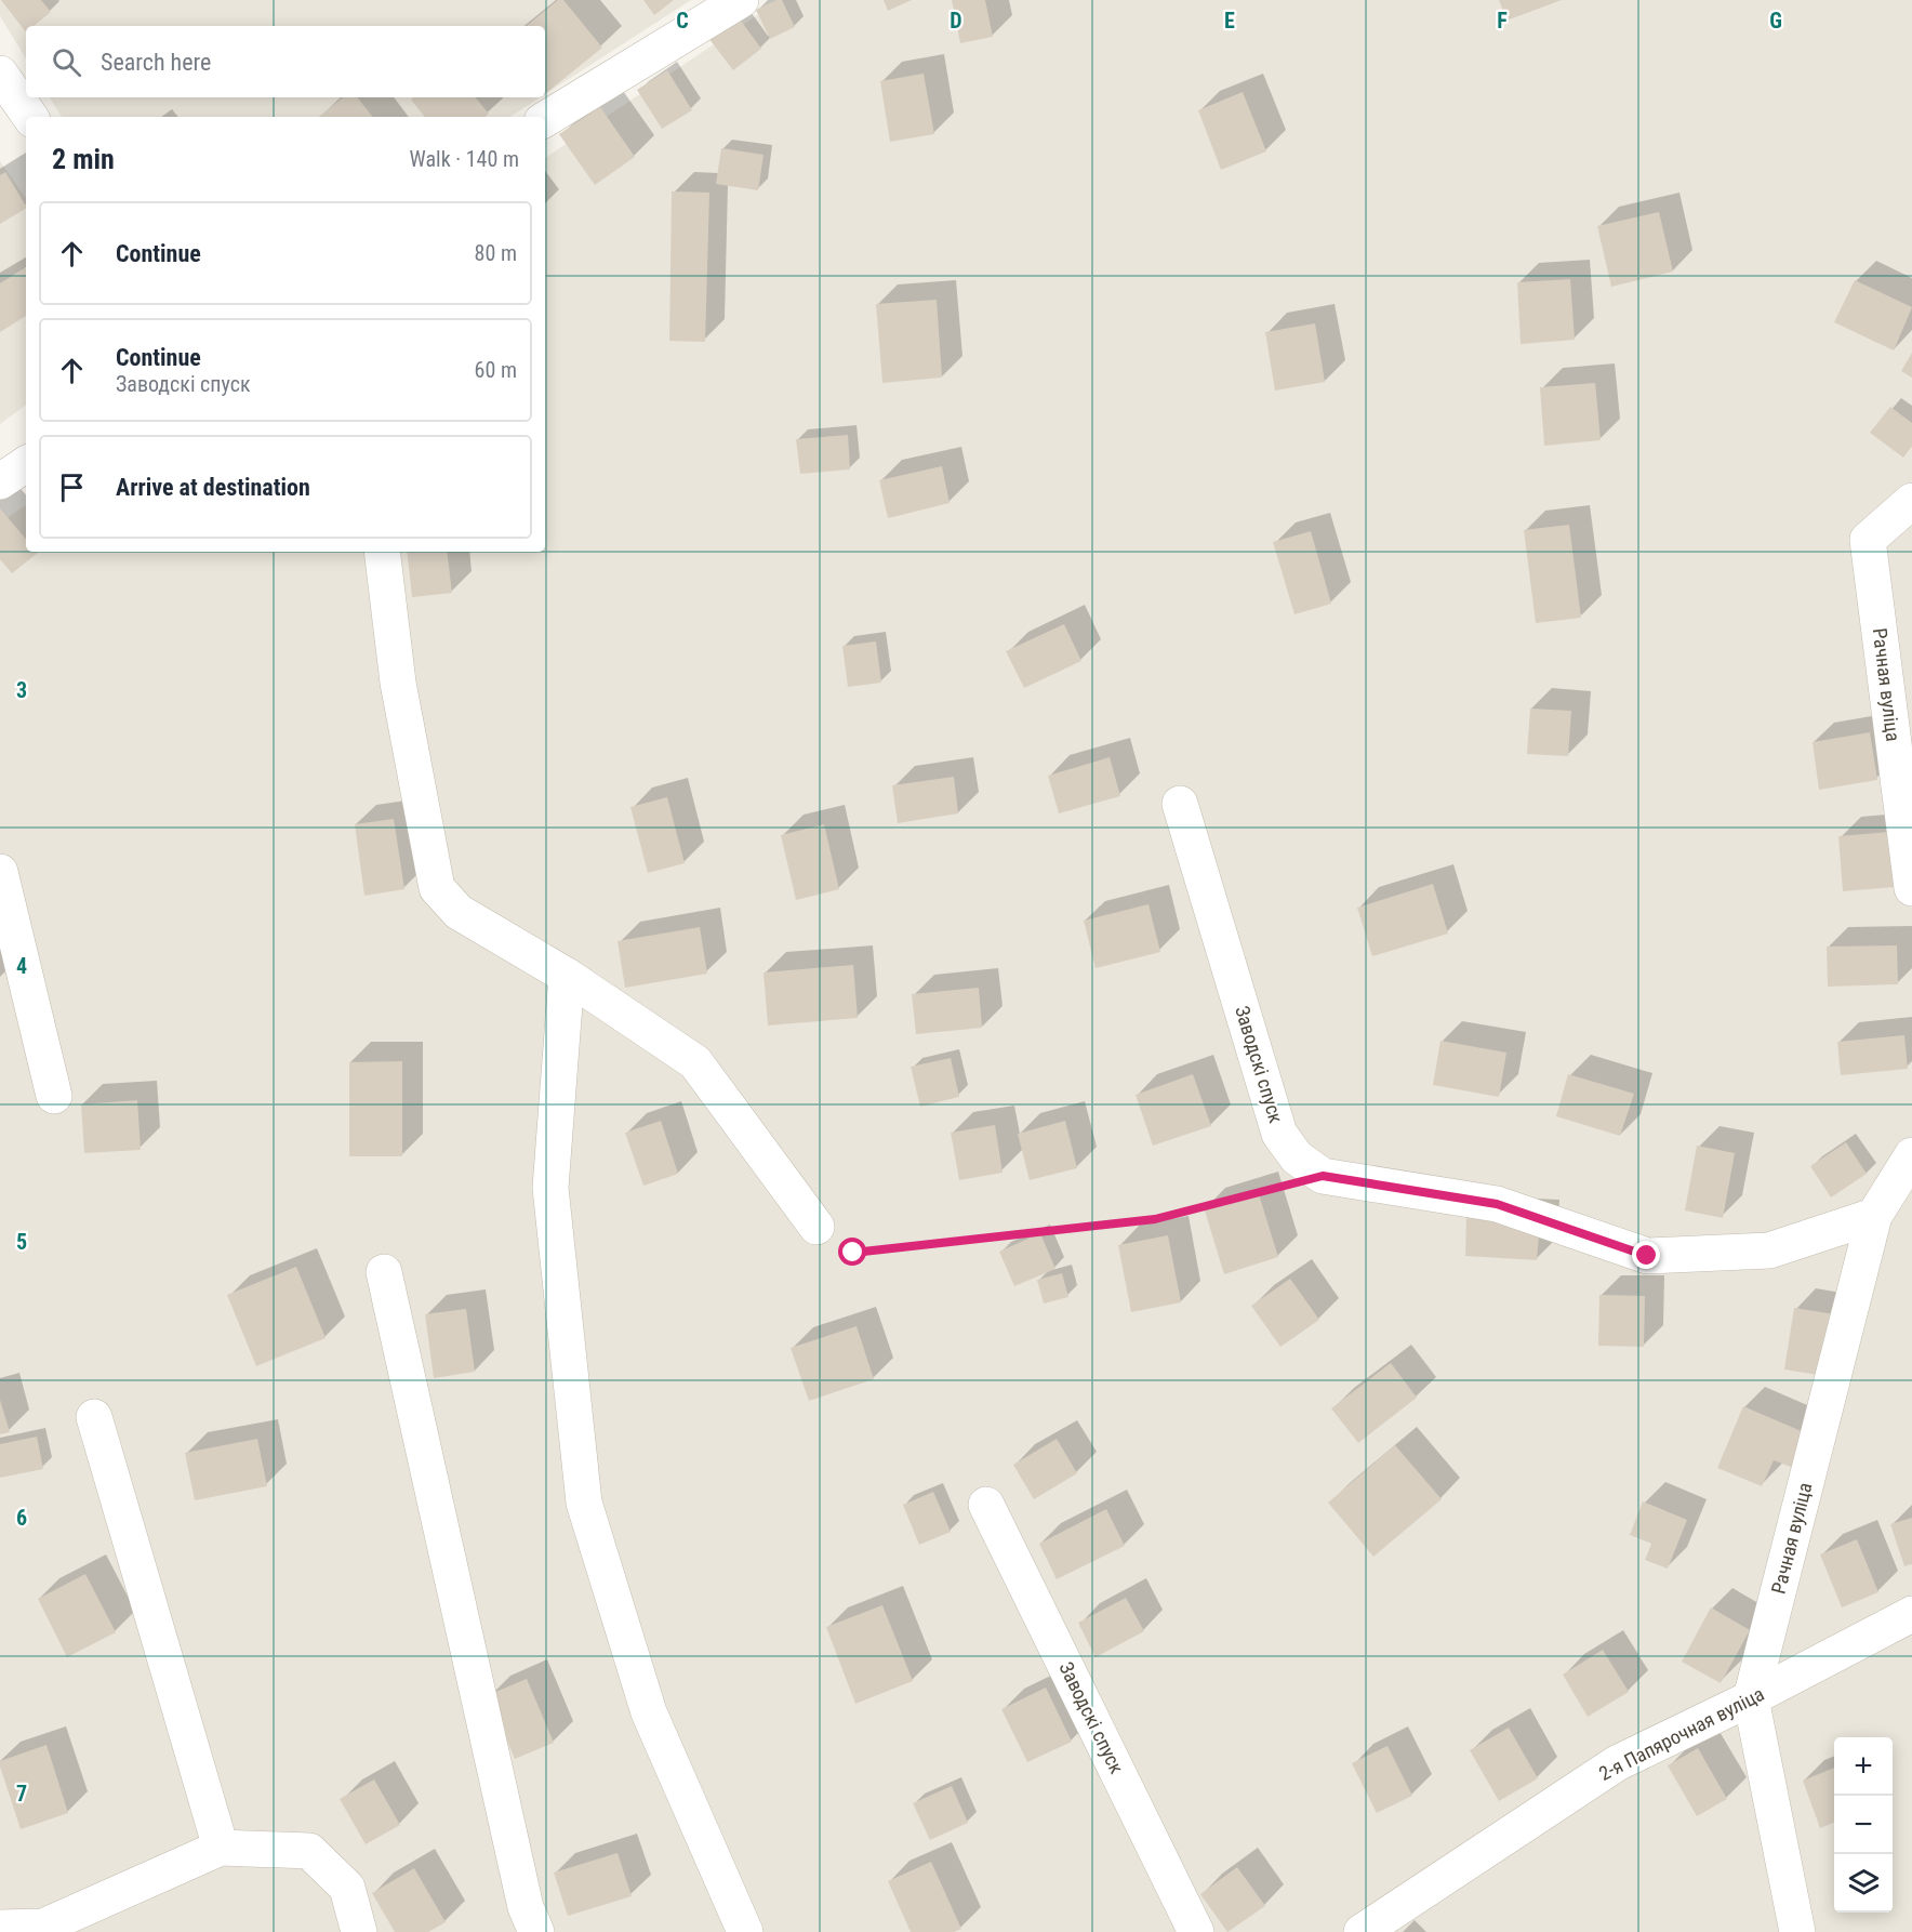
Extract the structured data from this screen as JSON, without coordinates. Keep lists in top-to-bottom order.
{
  "streets": {
    "street": ["Рачная вуліца", "Заводскі спуск", "2-я Папярочная вуліца"]
  },
  "crossings": [
    ["Рачная вуліца", "Заводскі спуск"],
    ["Рачная вуліца", "2-я Папярочная вуліца"]
  ],
  "page": {
    "search": "Search here",
    "heading": ["2 min", "Walk · 140 m"],
    "list": [
      ["Continue", "80 m"],
      ["Continue", "Заводскі спуск", "60 m"],
      "Arrive at destination"
    ],
    "map_buttons": ["+", "−"]
  },
  "grid": {
    "columns": [
      "C",
      "D",
      "E",
      "F",
      "G"
    ],
    "rows": [
      "3",
      "4",
      "5",
      "6",
      "7"
    ]
  }
}
